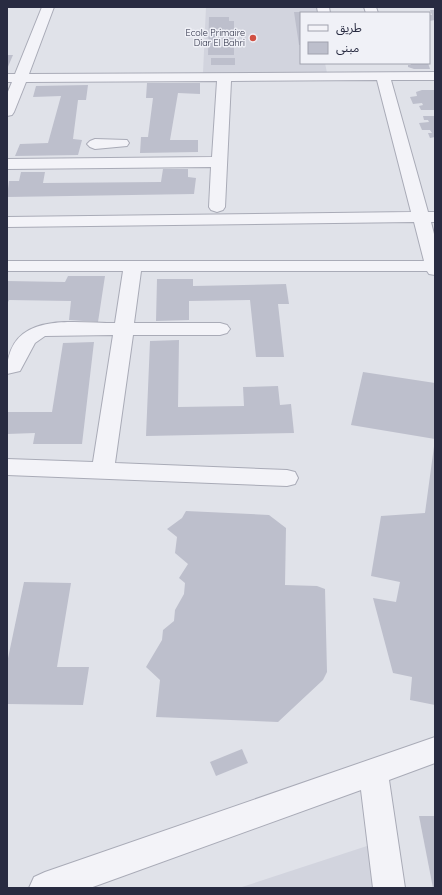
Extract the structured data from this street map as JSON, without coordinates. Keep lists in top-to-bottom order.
{
  "places": ["Ecole Primaire Diar El Bahri"],
  "legend": ["طريق", "مبنى"]
}
